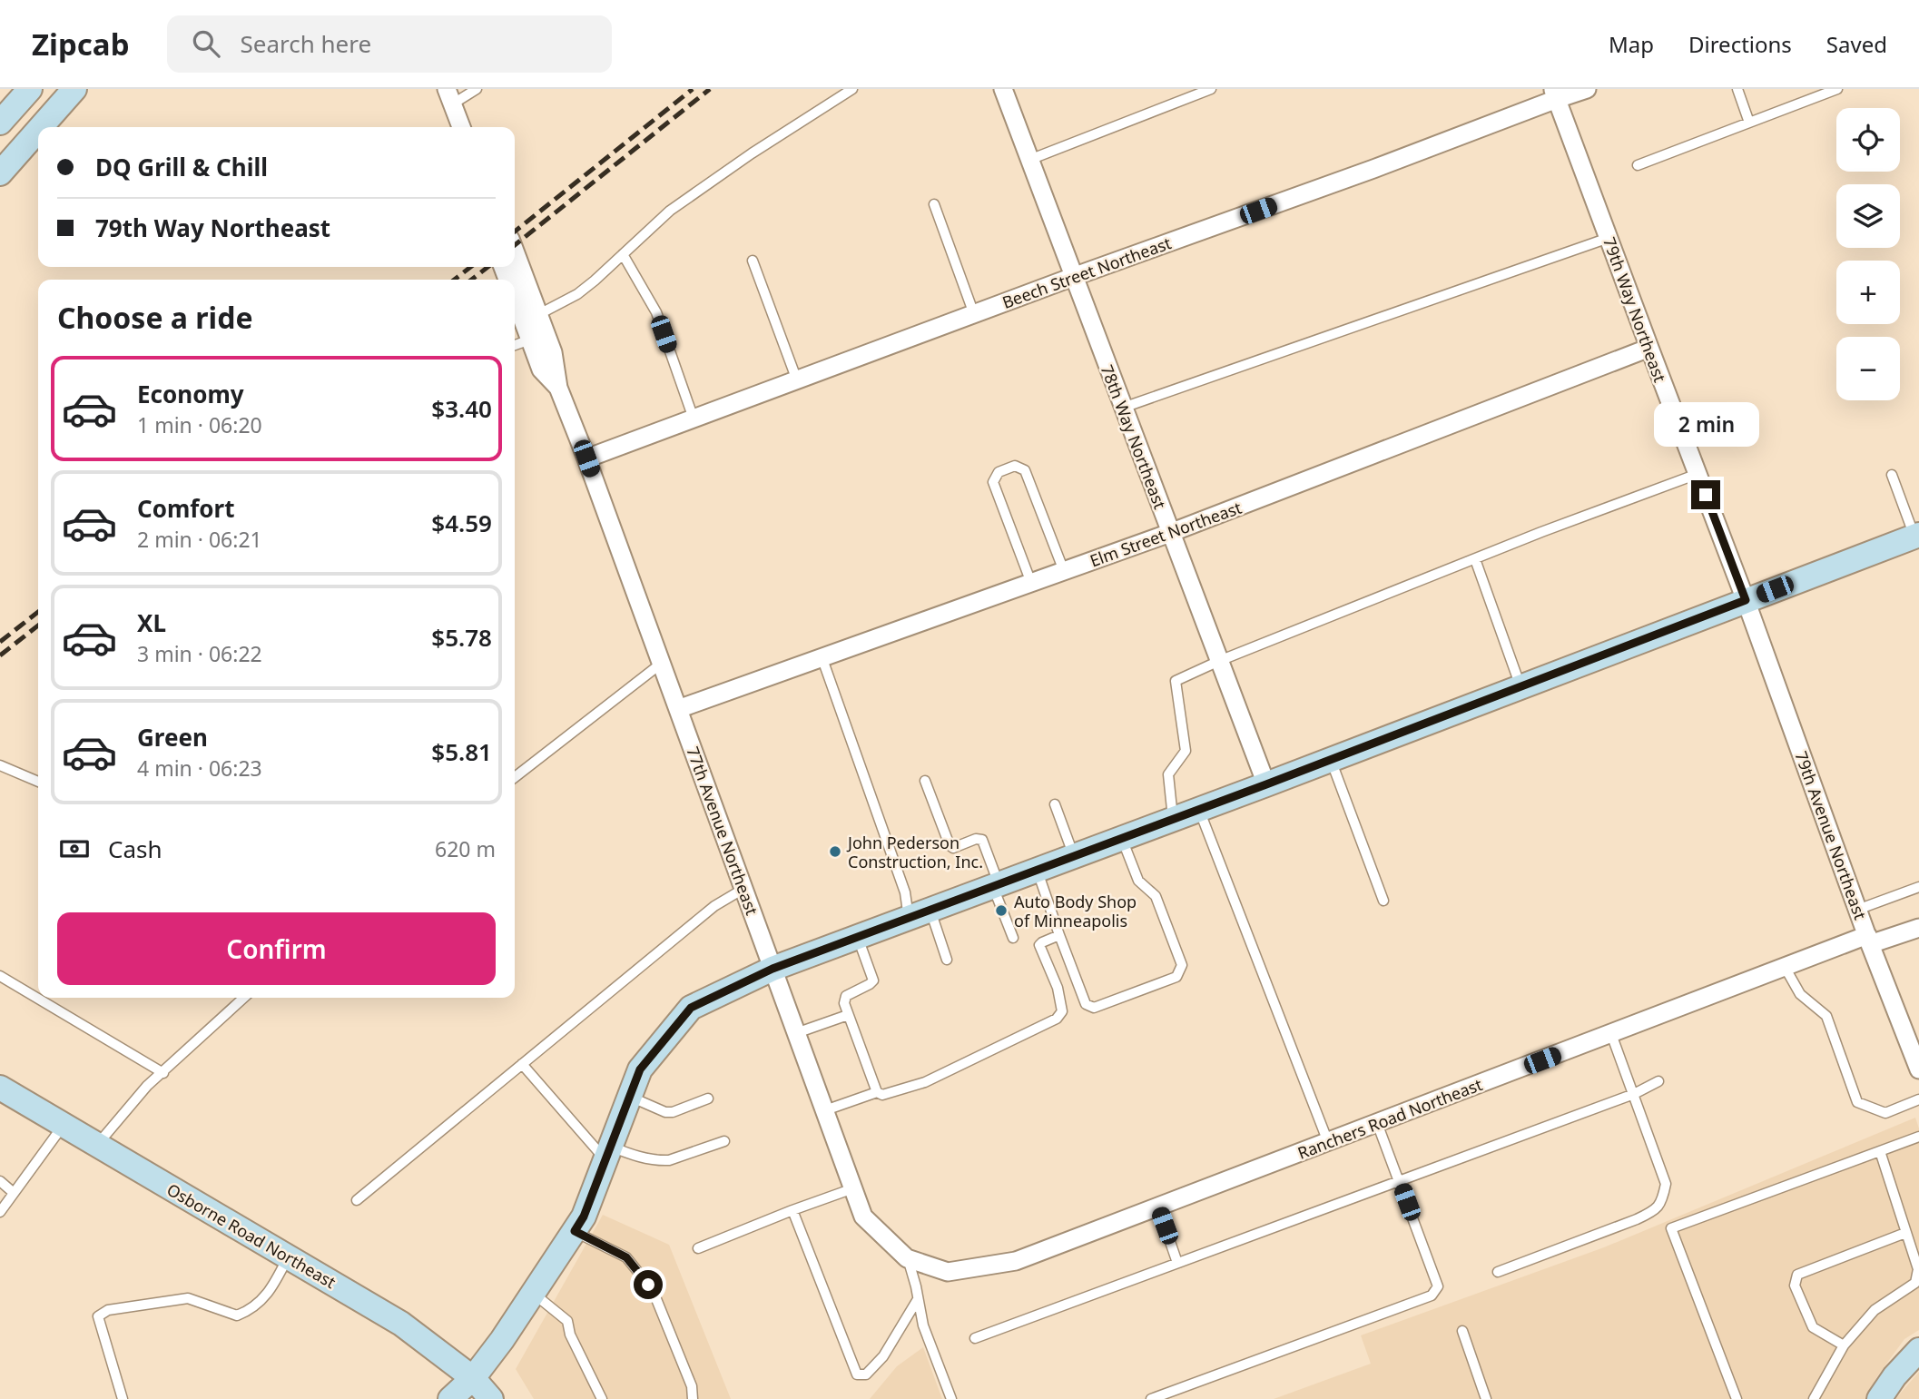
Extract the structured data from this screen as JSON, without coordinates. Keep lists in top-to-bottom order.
{
  "streets": {
    "street": [
      "Beech Street Northeast",
      "79th Way Northeast",
      "78th Way Northeast",
      "Elm Street Northeast",
      "77th Avenue Northeast",
      "79th Avenue Northeast",
      "Ranchers Road Northeast",
      "Osborne Road Northeast"
    ]
  },
  "crossings": [
    ["Beech Street Northeast", "79th Way Northeast"],
    ["Beech Street Northeast", "78th Way Northeast"],
    ["Beech Street Northeast", "77th Avenue Northeast"],
    ["79th Way Northeast", "Elm Street Northeast"],
    ["79th Way Northeast", "79th Avenue Northeast"],
    ["78th Way Northeast", "Elm Street Northeast"],
    ["Elm Street Northeast", "77th Avenue Northeast"],
    ["77th Avenue Northeast", "Ranchers Road Northeast"],
    ["79th Avenue Northeast", "Ranchers Road Northeast"]
  ],
  "places": ["John Pederson Construction, Inc.", "Auto Body Shop of Minneapolis"],
  "page": {
    "header": "Zipcab",
    "search": "Search here",
    "nav": ["Map", "Directions", "Saved"],
    "map_buttons": ["+", "−"],
    "banner": ["DQ Grill & Chill", "79th Way Northeast"],
    "heading": "Choose a ride",
    "list": [
      {
        "name": "Economy",
        "note": "1 min · 06:20",
        "value": "$3.40"
      },
      {
        "name": "Comfort",
        "note": "2 min · 06:21",
        "value": "$4.59"
      },
      {
        "name": "XL",
        "note": "3 min · 06:22",
        "value": "$5.78"
      },
      {
        "name": "Green",
        "note": "4 min · 06:23",
        "value": "$5.81"
      }
    ],
    "bubble": "2 min",
    "pay": ["Cash", "620 m"],
    "buttons": "Confirm"
  }
}
